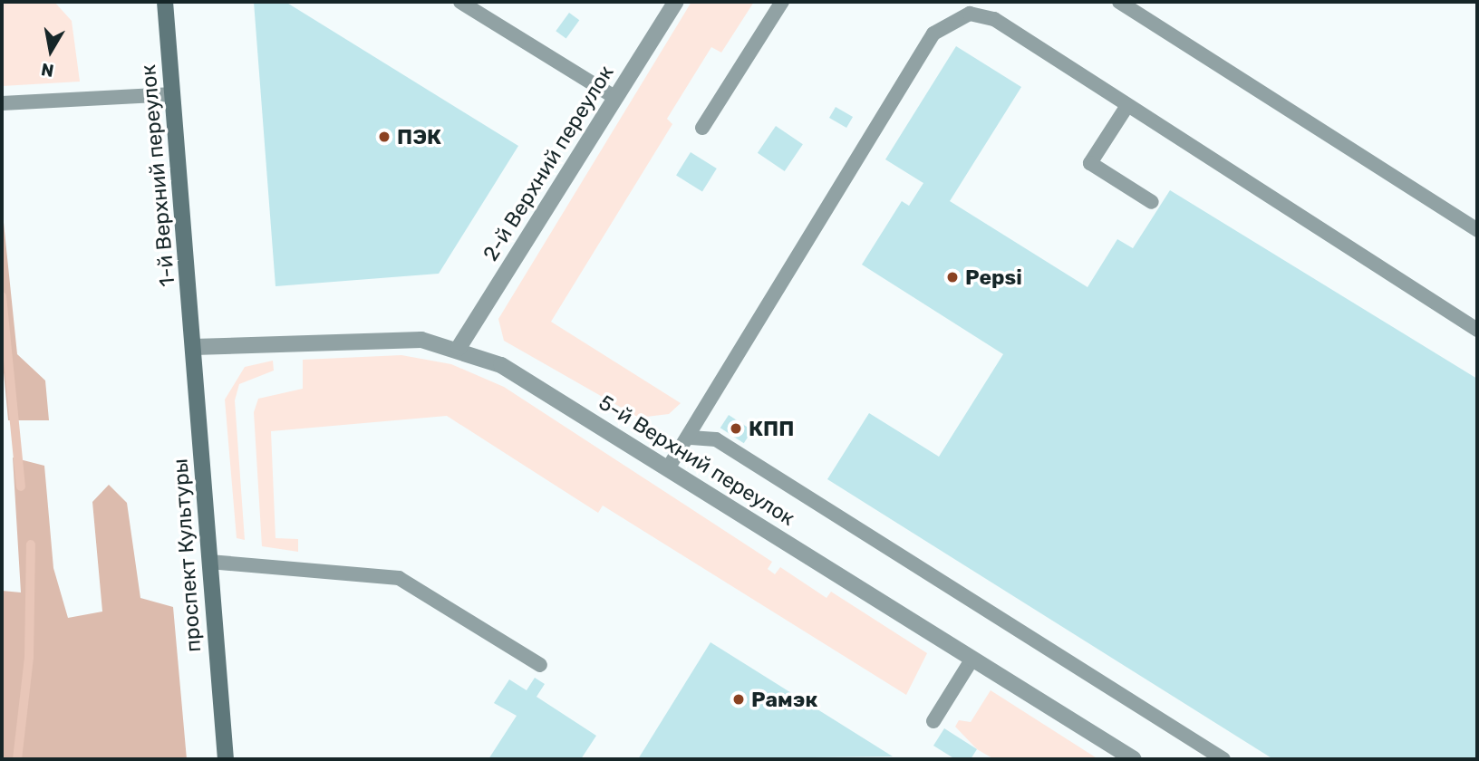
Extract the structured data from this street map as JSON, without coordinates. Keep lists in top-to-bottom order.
{
  "streets": {
    "street": [
      "2-й Верхний переулок",
      "1-й Верхний переулок",
      "5-й Верхний переулок",
      "проспект Культуры"
    ]
  },
  "crossings": [
    ["2-й Верхний переулок", "5-й Верхний переулок"],
    ["1-й Верхний переулок", "5-й Верхний переулок"],
    ["1-й Верхний переулок", "проспект Культуры"],
    ["5-й Верхний переулок", "проспект Культуры"]
  ],
  "places": [
    "ПЭК",
    "Pepsi",
    "КПП",
    "Рамэк"
  ],
  "north": "bottom"
}
